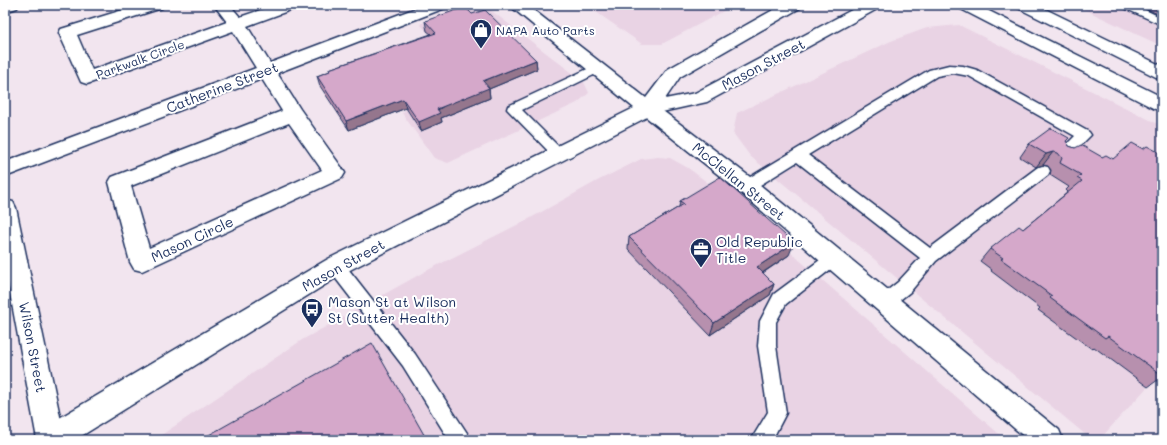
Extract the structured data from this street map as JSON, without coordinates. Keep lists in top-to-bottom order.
{
  "streets": {
    "main road": [
      "Parkwalk Circle",
      "Mason Street",
      "Catherine Street",
      "McClellan Street",
      "Mason Circle",
      "Wilson Street"
    ]
  },
  "crossings": [
    ["Mason Street", "McClellan Street"],
    ["Mason Street", "Wilson Street"],
    ["Catherine Street", "Mason Circle"]
  ],
  "places": {
    "shop": ["NAPA Auto Parts"],
    "office": ["Old Republic Title"],
    "bus stop": ["Mason St at Wilson St (Sutter Health)"]
  }
}
